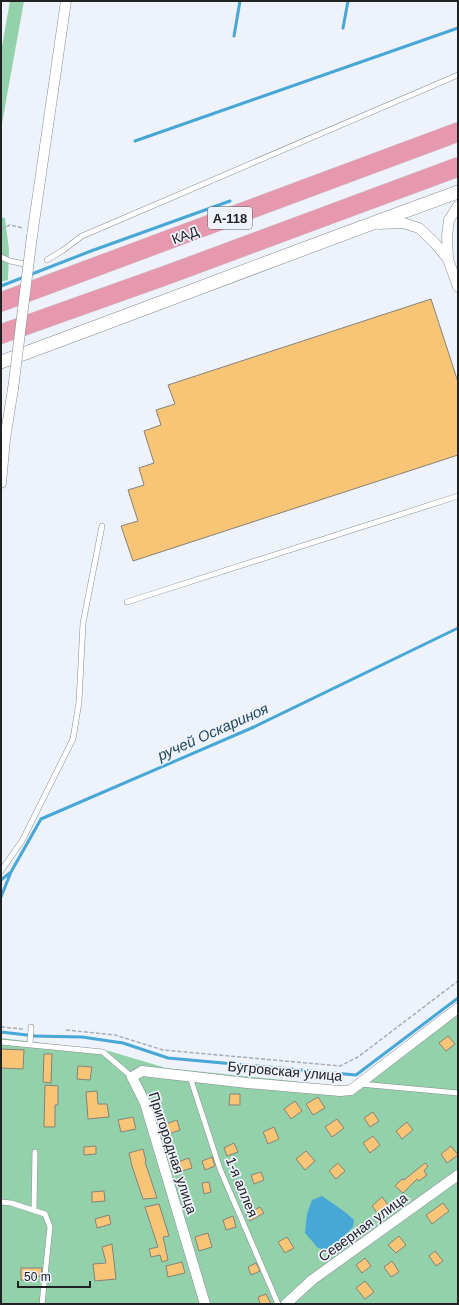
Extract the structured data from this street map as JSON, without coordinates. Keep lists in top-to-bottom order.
{
  "streets": {
    "highway": ["А-118", "КАД"],
    "street": ["Бугровская улица", "Пригородная улица", "Северная улица"],
    "lane": ["1-я аллея"]
  },
  "crossings": [
    ["Бугровская улица", "Пригородная улица"],
    ["Бугровская улица", "1-я аллея"]
  ],
  "water": ["ручей Оскариноя"],
  "scale_bar": "50 m"
}
